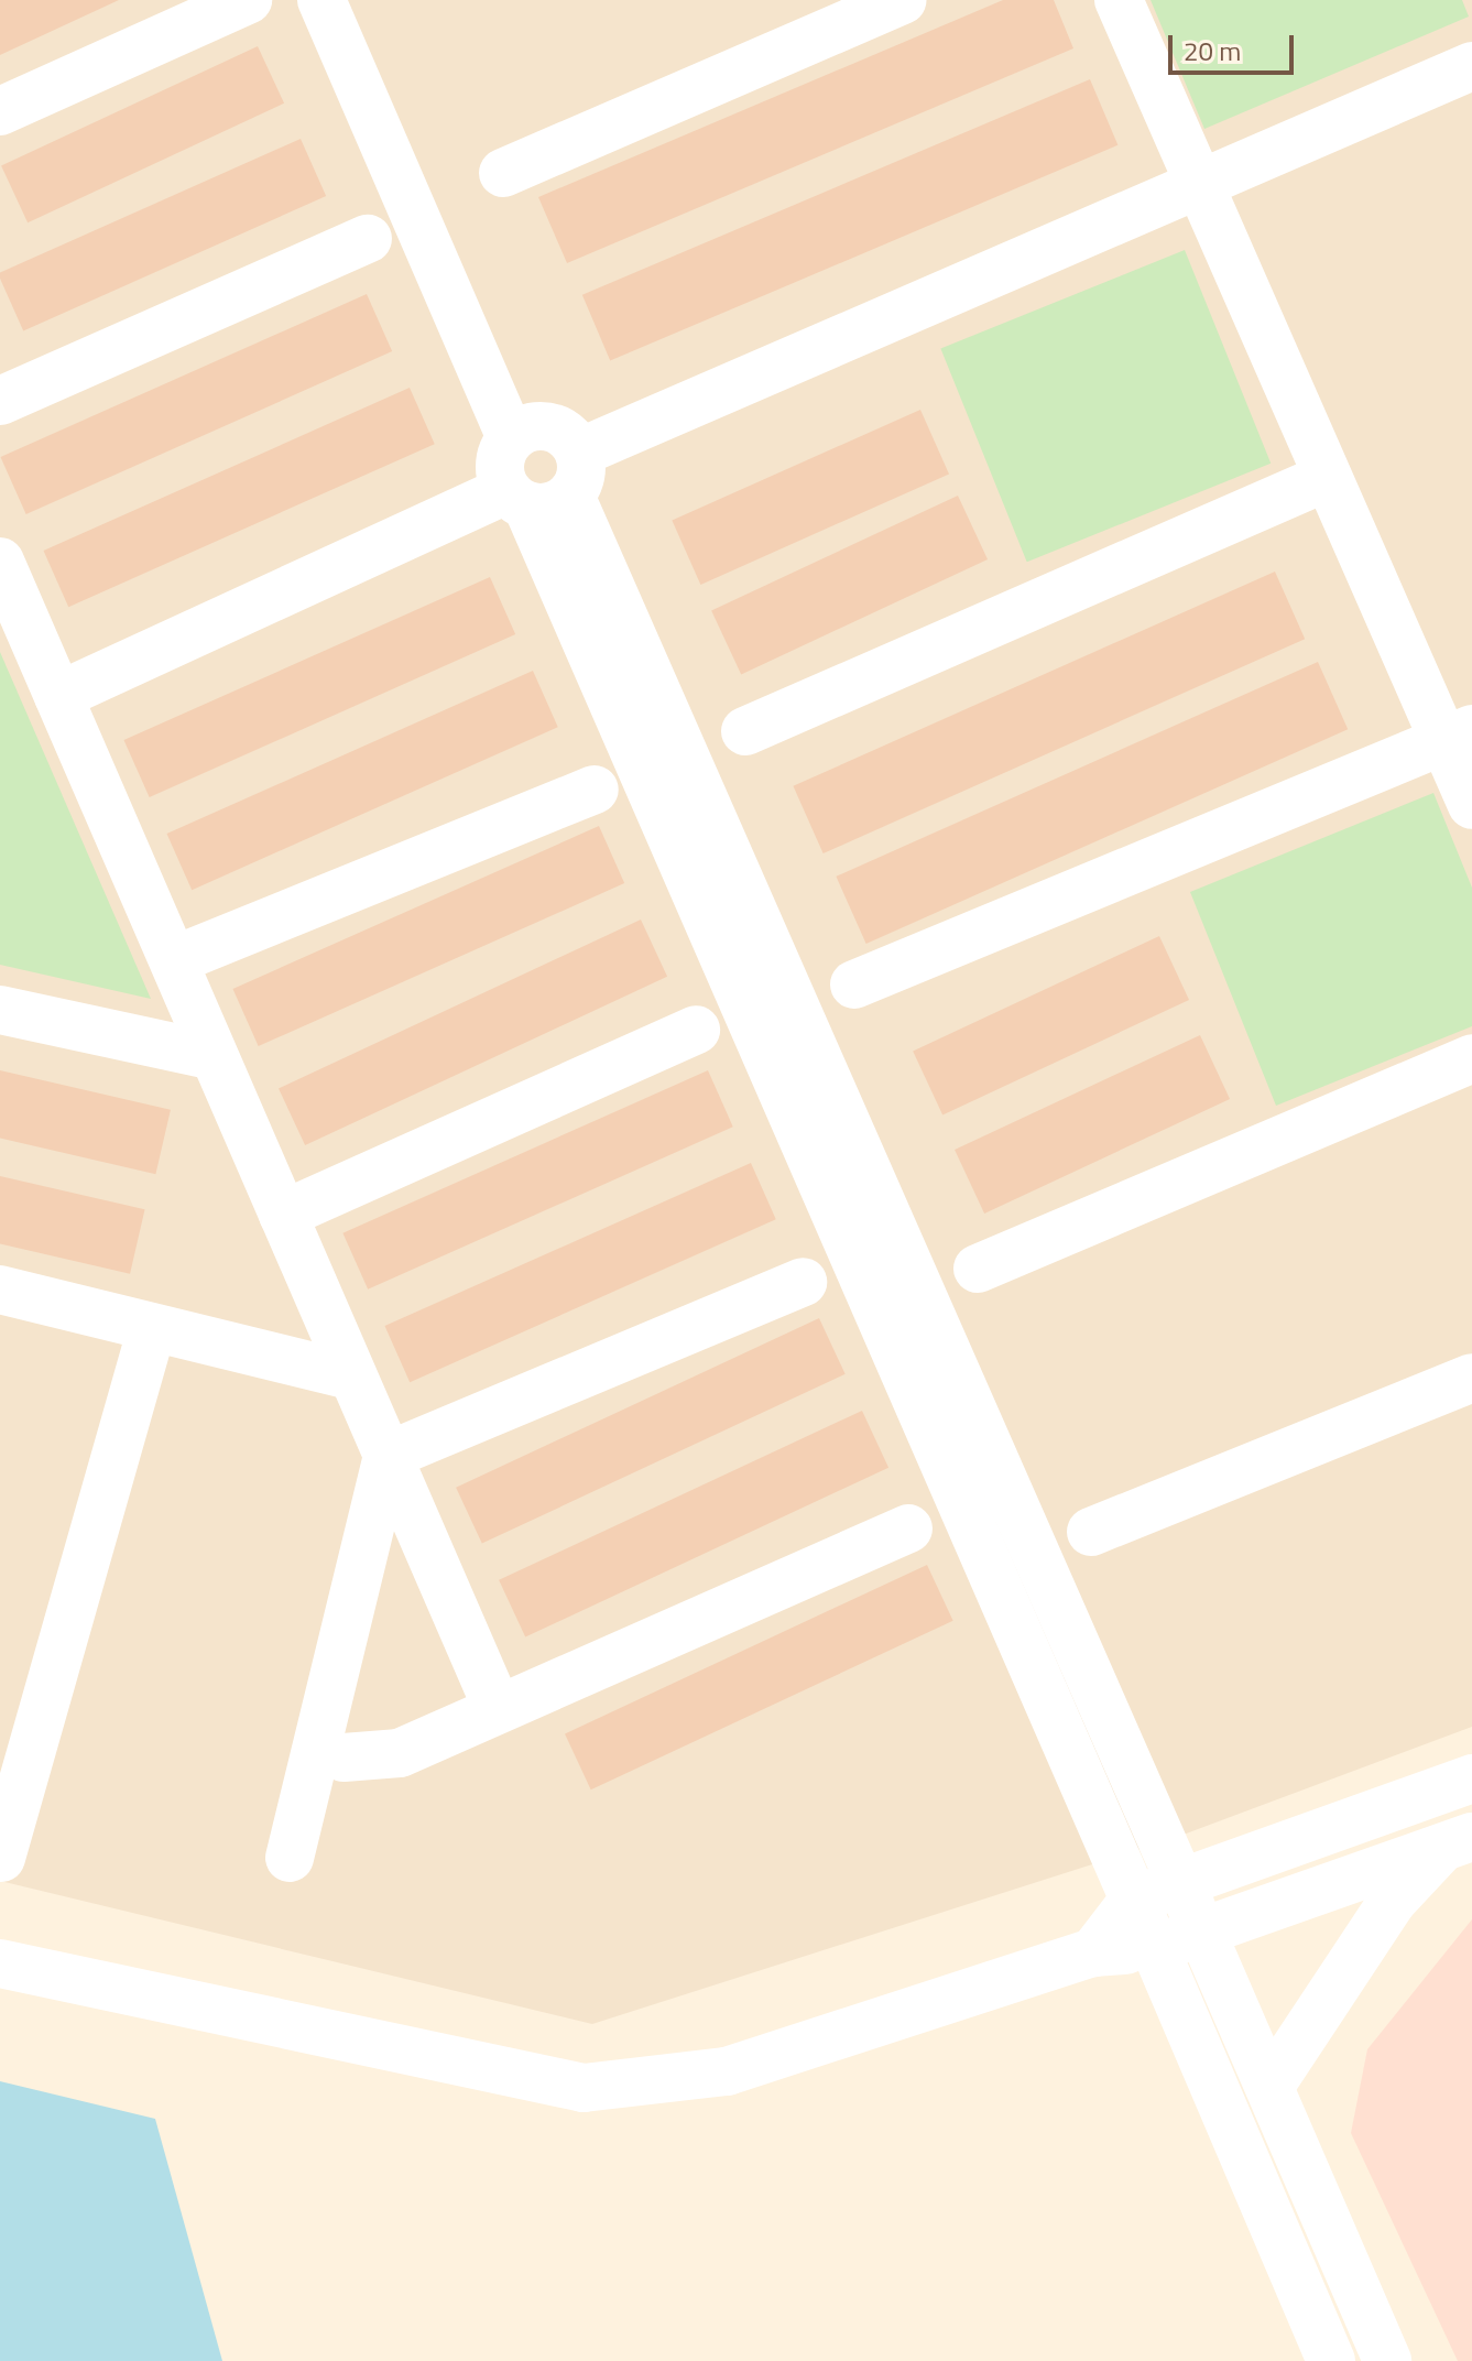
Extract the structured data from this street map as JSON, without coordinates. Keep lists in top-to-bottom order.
{
  "scale_bar": "20 m"
}
